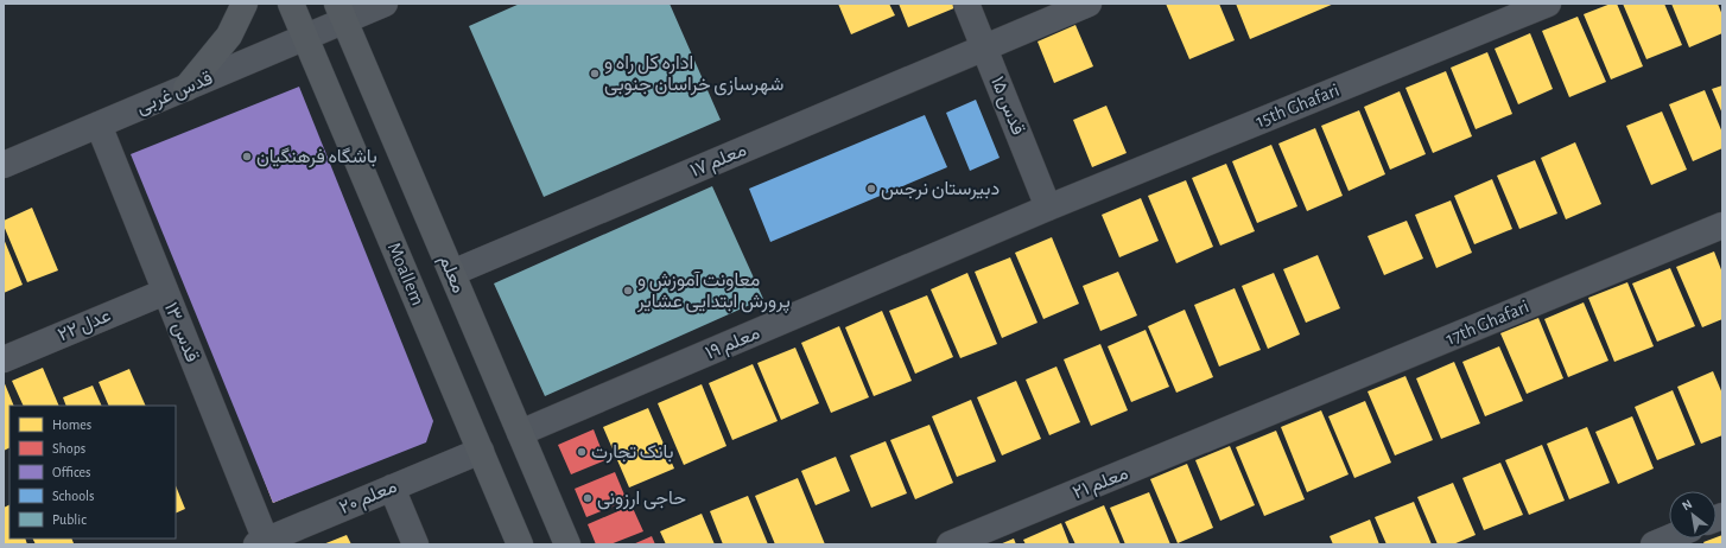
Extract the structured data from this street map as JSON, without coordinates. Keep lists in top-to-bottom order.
{
  "streets": {
    "main road": ["Moallem", "معلم"],
    "street": [
      "قدس غربی",
      "قدس ۱۵",
      "15th Ghafari",
      "معلم ۱۷",
      "17th Ghafari",
      "عدل ۲۲",
      "قدس ۱۳",
      "معلم ۱۹",
      "معلم ۲۱",
      "معلم ۲۰"
    ]
  },
  "crossings": [
    ["قدس غربی", "Moallem"],
    ["قدس غربی", "معلم"],
    ["قدس غربی", "قدس ۱۳"],
    ["قدس ۱۵", "15th Ghafari"],
    ["قدس ۱۵", "معلم ۱۷"],
    ["قدس ۱۵", "معلم ۱۹"],
    ["15th Ghafari", "معلم ۱۹"],
    ["معلم ۱۷", "معلم"],
    ["Moallem", "معلم ۲۰"],
    ["معلم", "معلم ۱۹"],
    ["17th Ghafari", "معلم ۲۱"],
    ["عدل ۲۲", "قدس ۱۳"],
    ["قدس ۱۳", "معلم ۲۰"]
  ],
  "places": [
    "اداره کل راه و شهرسازی خراسان جنوبی",
    "باشگاه فرهنگیان",
    "دبیرستان نرجس",
    "معاونت آموزش و پرورش ابتدایی عشایر",
    "بانک تجارت",
    "حاجی ارزونی"
  ],
  "legend": [
    "Homes",
    "Shops",
    "Offices",
    "Schools",
    "Public"
  ],
  "north": "top left"
}
